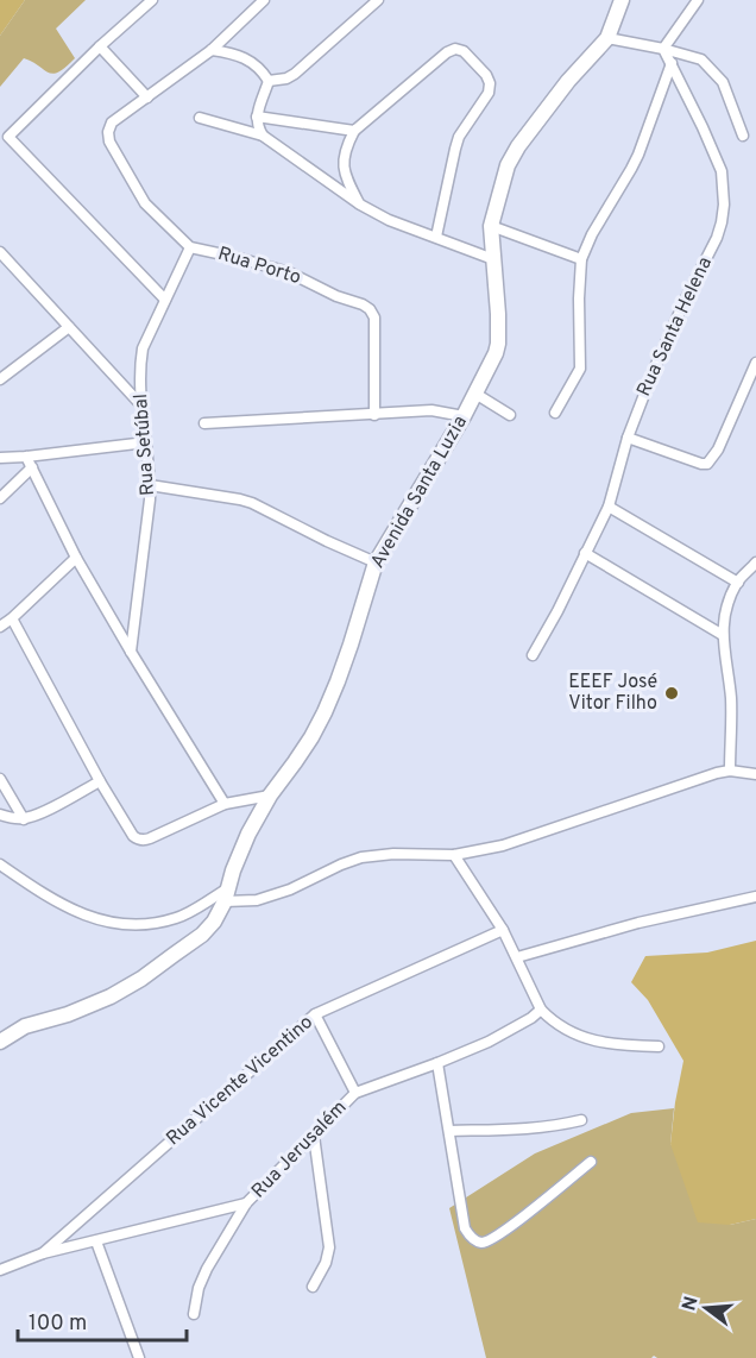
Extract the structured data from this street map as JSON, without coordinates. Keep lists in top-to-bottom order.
{
  "streets": {
    "street": [
      "Rua Porto",
      "Rua Santa Helena",
      "Rua Setúbal",
      "Avenida Santa Luzia",
      "Rua Vicente Vicentino",
      "Rua Jerusalém"
    ]
  },
  "crossings": [
    ["Rua Porto", "Rua Setúbal"]
  ],
  "places": ["EEEF José Vitor Filho"],
  "scale_bar": "100 m",
  "north": "left"
}
